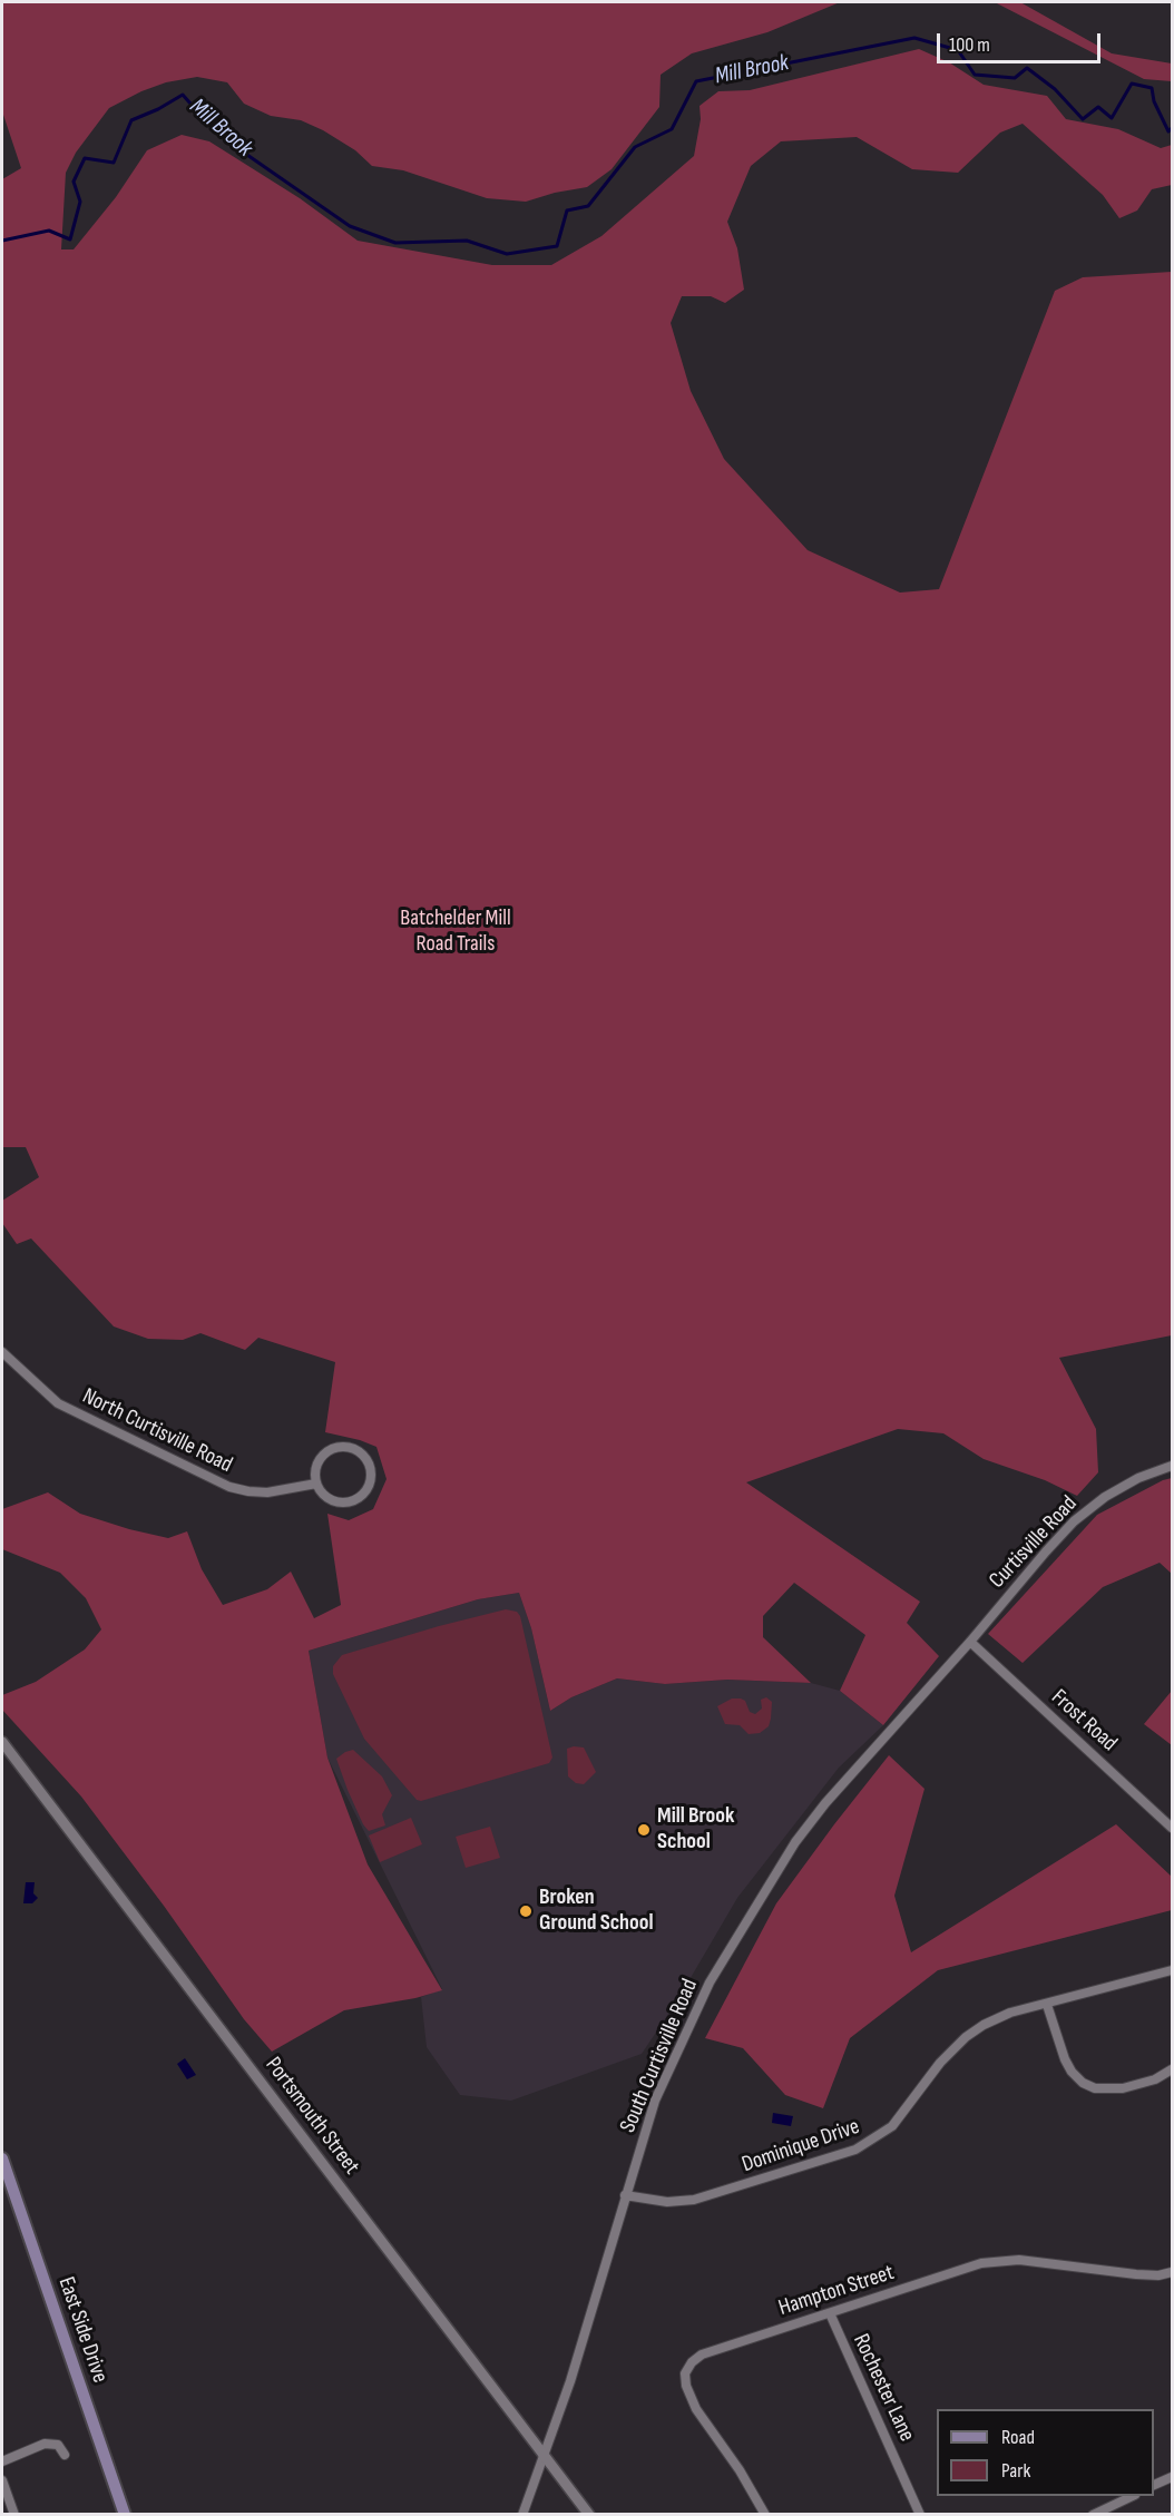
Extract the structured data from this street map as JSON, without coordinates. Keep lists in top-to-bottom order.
{
  "streets": {
    "main road": ["East Side Drive"],
    "street": [
      "North Curtisville Road",
      "Curtisville Road",
      "Frost Road",
      "South Curtisville Road",
      "Portsmouth Street",
      "Dominique Drive",
      "Hampton Street",
      "Rochester Lane"
    ]
  },
  "crossings": [
    ["Curtisville Road", "Frost Road"],
    ["Curtisville Road", "South Curtisville Road"],
    ["Frost Road", "South Curtisville Road"],
    ["South Curtisville Road", "Portsmouth Street"],
    ["South Curtisville Road", "Dominique Drive"],
    ["Hampton Street", "Rochester Lane"]
  ],
  "water": ["Mill Brook"],
  "parks": ["Batchelder Mill Road Trails"],
  "places": ["Mill Brook School", "Broken Ground School"],
  "legend": ["Road", "Park"],
  "scale_bar": "100 m"
}
